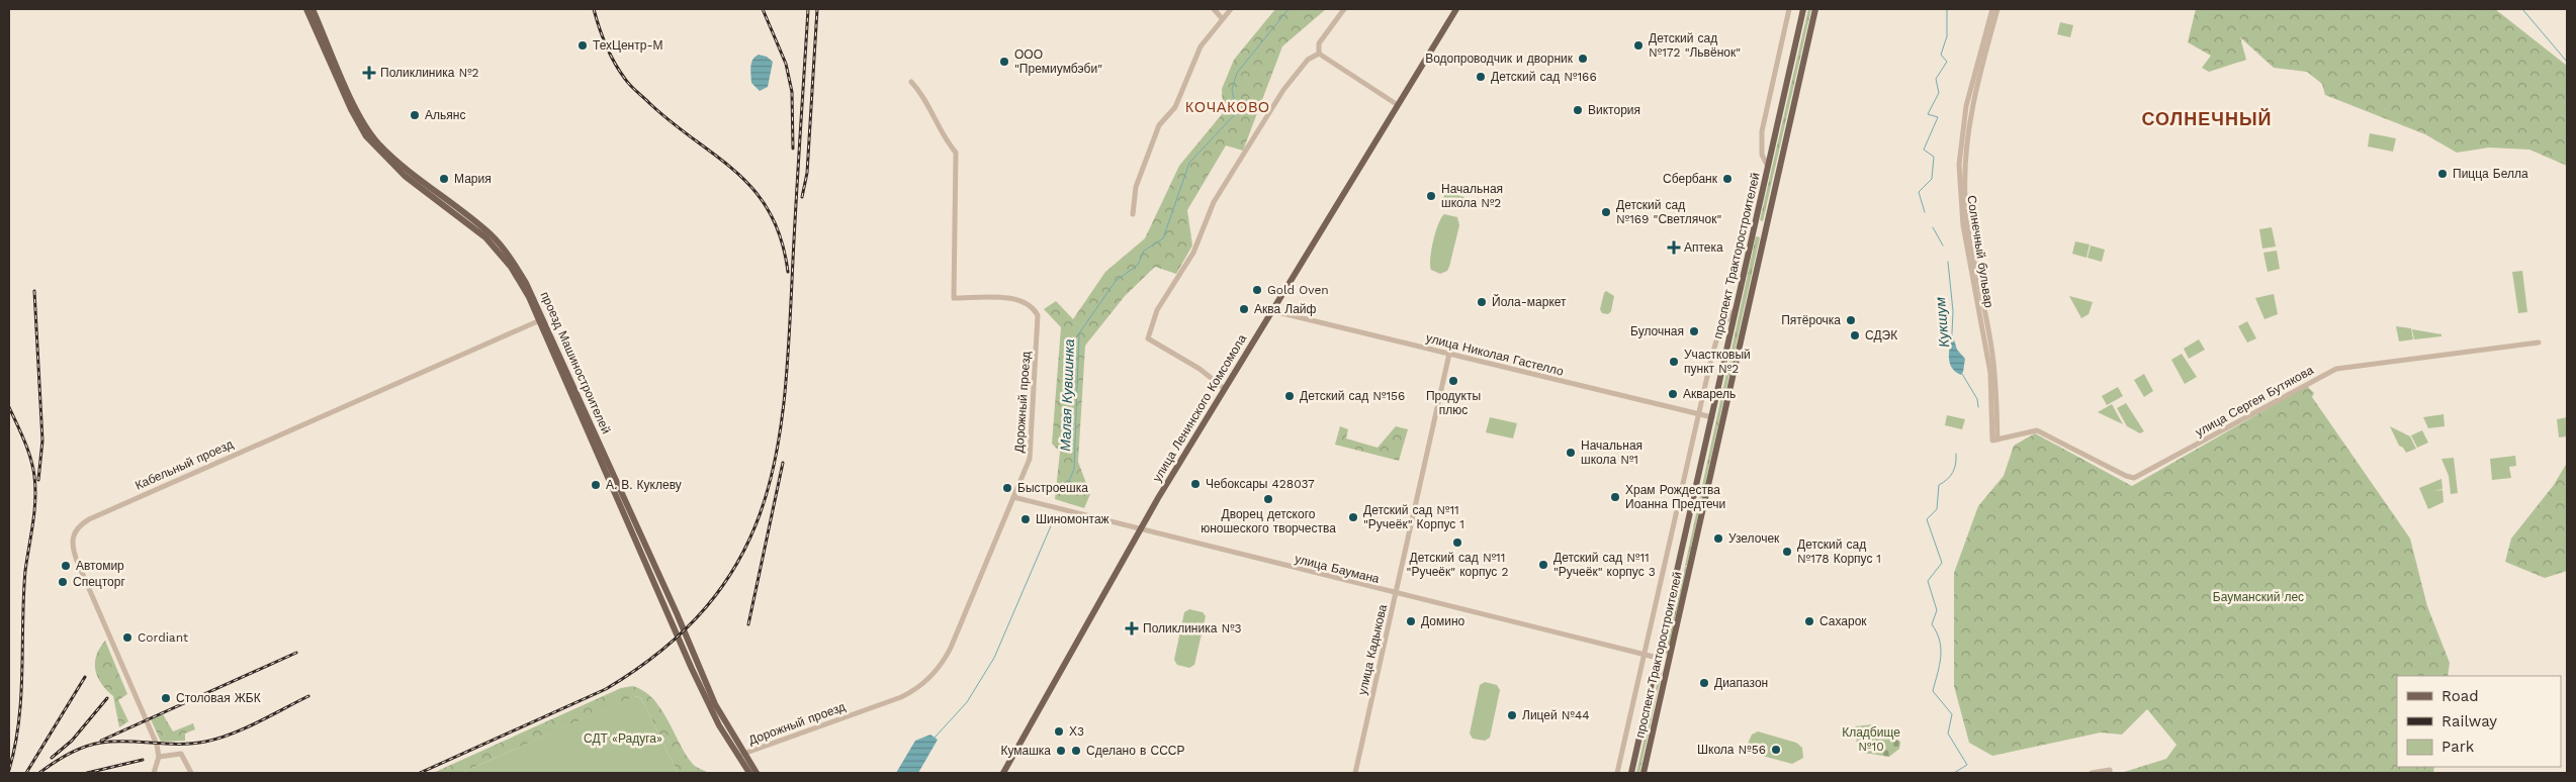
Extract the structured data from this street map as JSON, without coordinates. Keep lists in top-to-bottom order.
{
  "streets": {
    "main road": ["проспект Тракторостроителей", "проезд Машиностроителей", "улица Ленинского Комсомола"],
    "street": [
      "Солнечный бульвар",
      "улица Николая Гастелло",
      "улица Сергея Бутякова",
      "Дорожный проезд",
      "Кабельный проезд",
      "улица Баумана",
      "улица Кадыкова"
    ]
  },
  "crossings": [
    ["Солнечный бульвар", "улица Сергея Бутякова"],
    ["проспект Тракторостроителей", "улица Николая Гастелло"],
    ["проспект Тракторостроителей", "улица Баумана"],
    ["улица Николая Гастелло", "улица Ленинского Комсомола"],
    ["улица Николая Гастелло", "улица Кадыкова"],
    ["проезд Машиностроителей", "Дорожный проезд"],
    ["проезд Машиностроителей", "Кабельный проезд"],
    ["Дорожный проезд", "улица Баумана"],
    ["улица Ленинского Комсомола", "улица Баумана"],
    ["улица Баумана", "улица Кадыкова"]
  ],
  "districts": ["КОЧАКОВО", "СОЛНЕЧНЫЙ"],
  "water": ["Кукшум", "Малая Кувшинка"],
  "parks": ["Бауманский лес", "Кладбище №10", "СДТ «Радуга»"],
  "places": {
    "other": [
      "ТехЦентр-М",
      "Детский сад №172 \"Львёнок\"",
      "Водопроводчик и дворник",
      "ООО \"Премиумбэби\"",
      "Детский сад №166",
      "Виктория",
      "Альянс",
      "Пицца Белла",
      "Мария",
      "Сбербанк",
      "Начальная школа №2",
      "Детский сад №169 \"Светлячок\"",
      "Gold Oven",
      "Йола-маркет",
      "Аква Лайф",
      "Пятёрочка",
      "Булочная",
      "СДЭК",
      "Участковый пункт №2",
      "Продукты плюс",
      "Акварель",
      "Детский сад №156",
      "Начальная школа №1",
      "Чебоксары 428037",
      "А. В. Куклеву",
      "Быстроешка",
      "Храм Рождества Иоанна Предтечи",
      "Дворец детского юношеского творчества",
      "Детский сад №11 \"Ручеёк\" Корпус 1",
      "Шиномонтаж",
      "Узелочек",
      "Детский сад №11 \"Ручеёк\" корпус 2",
      "Детский сад №178 Корпус 1",
      "Детский сад №11 \"Ручеёк\" корпус 3",
      "Автомир",
      "Спецторг",
      "Домино",
      "Сахарок",
      "Cordiant",
      "Диапазон",
      "Столовая ЖБК",
      "Лицей №44",
      "Х3",
      "Школа №56",
      "Кумашка",
      "Сделано в СССР"
    ],
    "health": ["Поликлиника №2", "Аптека", "Поликлиника №3"]
  },
  "legend": ["Road", "Railway", "Park"]
}
